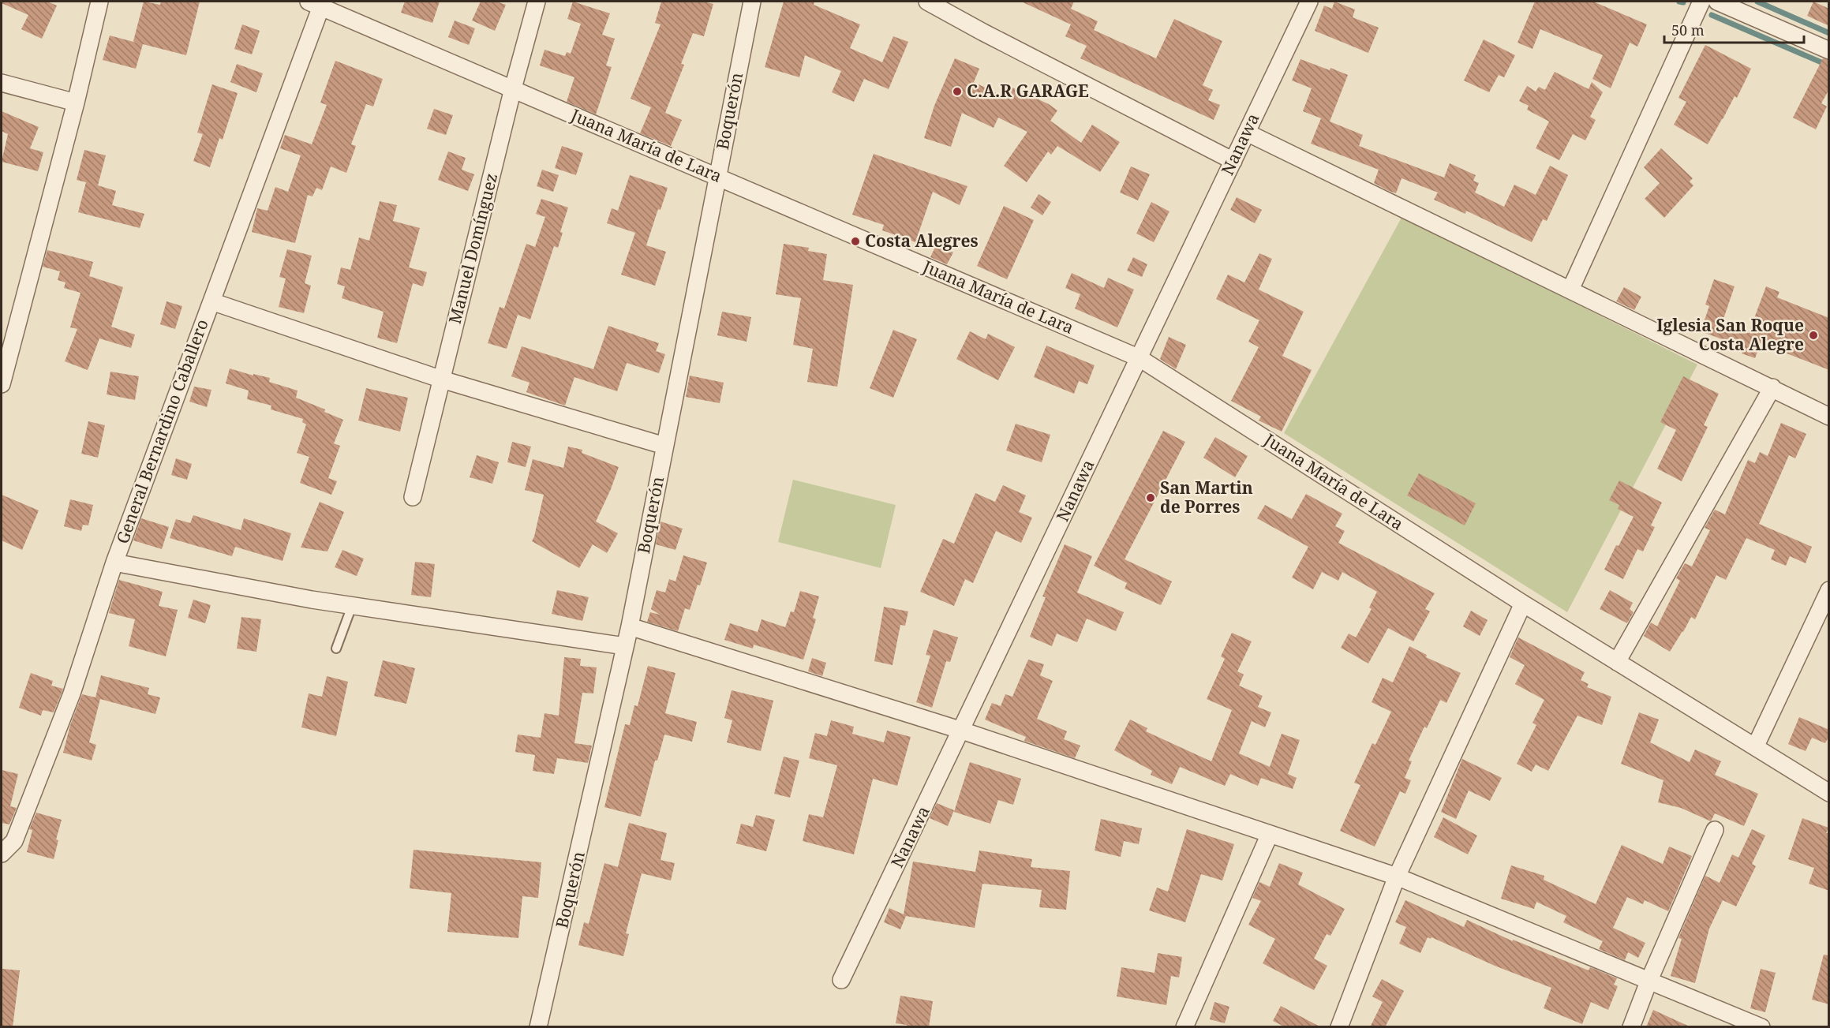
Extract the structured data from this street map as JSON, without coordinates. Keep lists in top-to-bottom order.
{
  "streets": {
    "street": [
      "Boquerón",
      "Nanawa",
      "Juana María de Lara",
      "Manuel Domínguez",
      "General Bernardino Caballero"
    ]
  },
  "crossings": [
    ["Boquerón", "Juana María de Lara"],
    ["Nanawa", "Juana María de Lara"],
    ["Juana María de Lara", "Manuel Domínguez"],
    ["Juana María de Lara", "General Bernardino Caballero"]
  ],
  "places": [
    "C.A.R GARAGE",
    "Costa Alegres",
    "Iglesia San Roque Costa Alegre",
    "San Martin de Porres"
  ],
  "scale_bar": "50 m"
}
